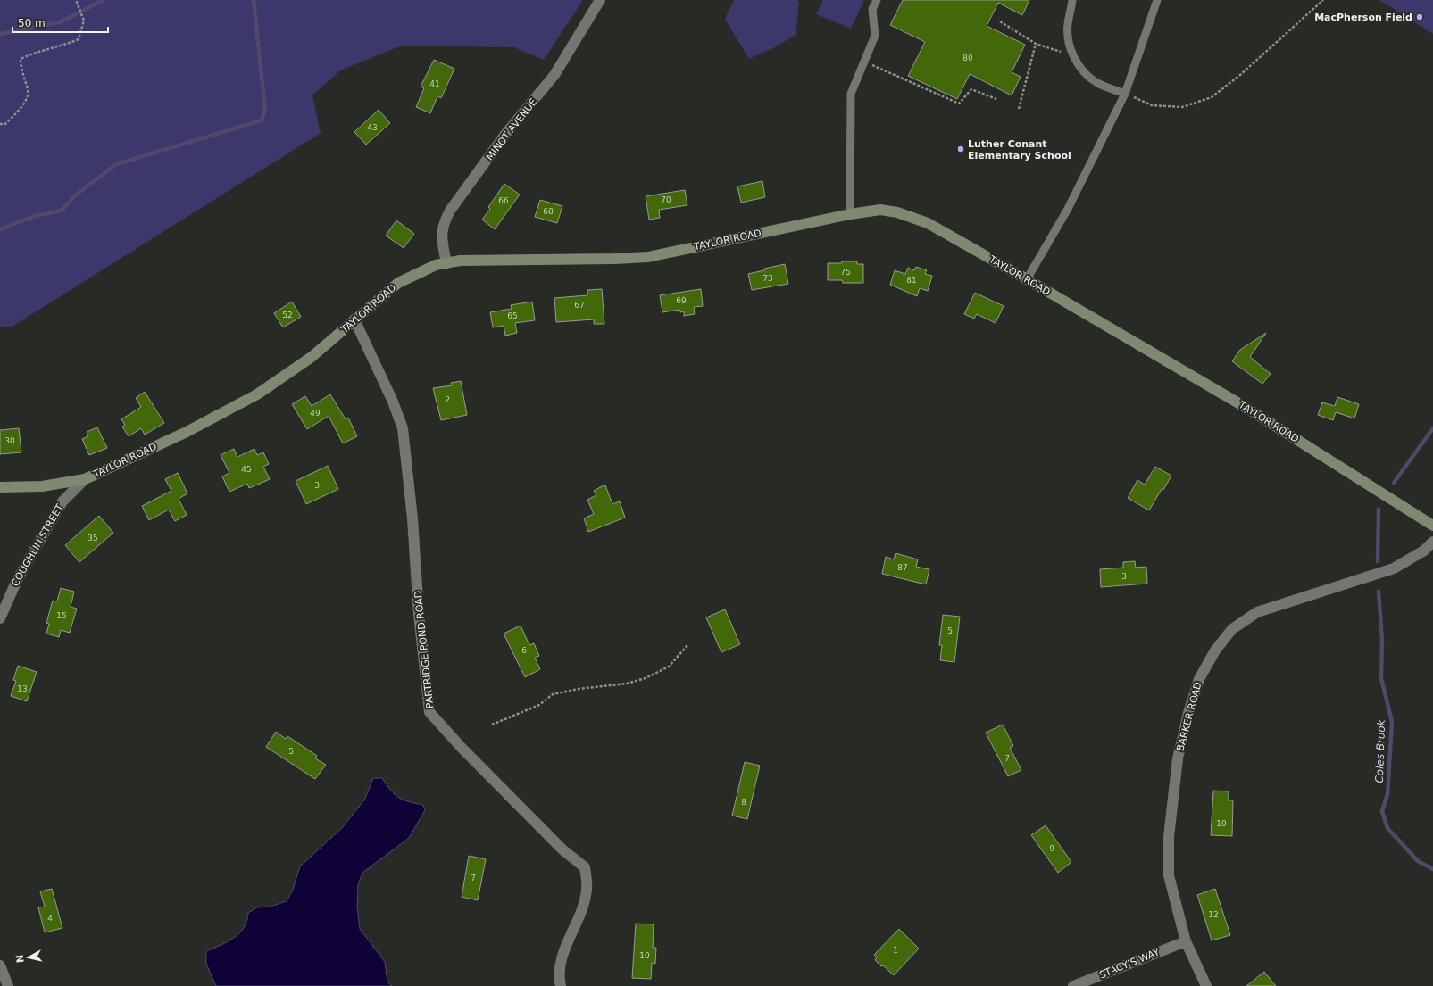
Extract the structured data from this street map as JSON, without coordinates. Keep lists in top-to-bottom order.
{
  "streets": {
    "street": [
      "MINOT AVENUE",
      "TAYLOR ROAD",
      "COUGHLIN STREET",
      "PARTRIDGE POND ROAD",
      "BARKER ROAD",
      "STACY'S WAY"
    ]
  },
  "crossings": [
    ["MINOT AVENUE", "TAYLOR ROAD"],
    ["TAYLOR ROAD", "COUGHLIN STREET"],
    ["TAYLOR ROAD", "PARTRIDGE POND ROAD"],
    ["BARKER ROAD", "STACY'S WAY"]
  ],
  "water": ["Coles Brook"],
  "places": ["MacPherson Field", "Luther Conant Elementary School"],
  "house_numbers": [
    "80",
    "41",
    "43",
    "70",
    "66",
    "68",
    "75",
    "73",
    "81",
    "69",
    "67",
    "52",
    "65",
    "2",
    "49",
    "30",
    "45",
    "3",
    "35",
    "87",
    "3",
    "15",
    "5",
    "6",
    "13",
    "5",
    "7",
    "8",
    "10",
    "9",
    "7",
    "12",
    "4",
    "1",
    "10"
  ],
  "scale_bar": "50 m",
  "north": "left"
}
